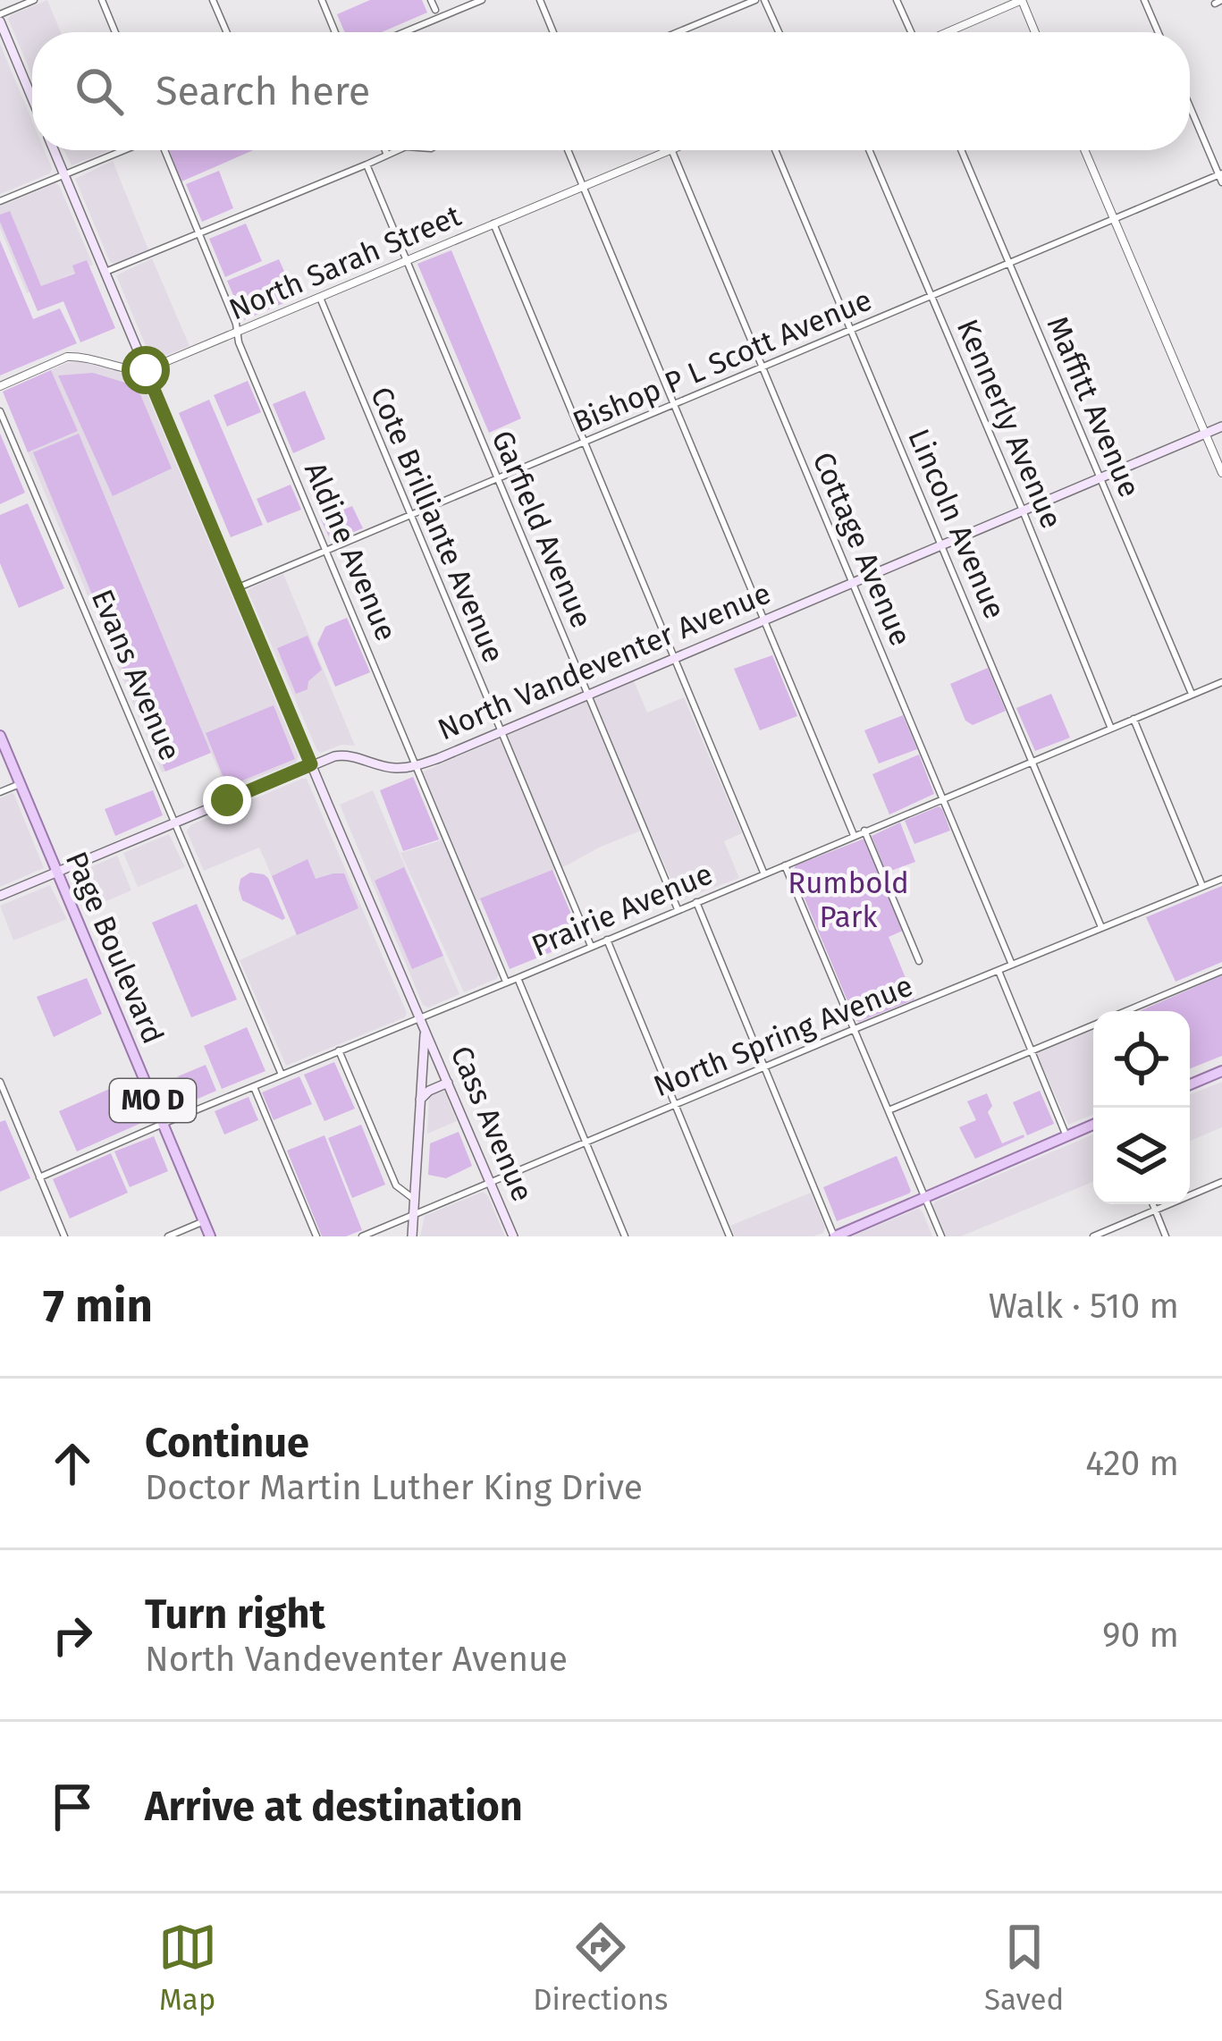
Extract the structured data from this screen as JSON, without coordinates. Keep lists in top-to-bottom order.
{
  "streets": {
    "main road": [
      "North Vandeventer Avenue",
      "Page Boulevard",
      "MO D",
      "Cass Avenue"
    ],
    "street": [
      "North Sarah Street",
      "Bishop P L Scott Avenue",
      "Maffitt Avenue",
      "Kennerly Avenue",
      "Lincoln Avenue",
      "Cote Brilliante Avenue",
      "Garfield Avenue",
      "Cottage Avenue",
      "Aldine Avenue",
      "Evans Avenue",
      "Prairie Avenue",
      "North Spring Avenue"
    ]
  },
  "crossings": [
    ["North Sarah Street", "Cote Brilliante Avenue"],
    ["North Sarah Street", "Garfield Avenue"],
    ["North Sarah Street", "Aldine Avenue"],
    ["North Sarah Street", "Cass Avenue"],
    ["Bishop P L Scott Avenue", "Maffitt Avenue"],
    ["Bishop P L Scott Avenue", "Kennerly Avenue"],
    ["Bishop P L Scott Avenue", "Lincoln Avenue"],
    ["Bishop P L Scott Avenue", "Cote Brilliante Avenue"],
    ["Bishop P L Scott Avenue", "Garfield Avenue"],
    ["Bishop P L Scott Avenue", "Cottage Avenue"],
    ["Bishop P L Scott Avenue", "Aldine Avenue"],
    ["Bishop P L Scott Avenue", "Cass Avenue"],
    ["Maffitt Avenue", "North Vandeventer Avenue"],
    ["Maffitt Avenue", "Prairie Avenue"],
    ["Kennerly Avenue", "North Vandeventer Avenue"],
    ["Kennerly Avenue", "Prairie Avenue"],
    ["Lincoln Avenue", "North Vandeventer Avenue"],
    ["Lincoln Avenue", "Prairie Avenue"],
    ["Lincoln Avenue", "North Spring Avenue"],
    ["Cote Brilliante Avenue", "North Vandeventer Avenue"],
    ["Cote Brilliante Avenue", "Prairie Avenue"],
    ["Garfield Avenue", "North Vandeventer Avenue"],
    ["Garfield Avenue", "Prairie Avenue"],
    ["Cottage Avenue", "North Vandeventer Avenue"],
    ["Cottage Avenue", "Prairie Avenue"],
    ["Cottage Avenue", "North Spring Avenue"],
    ["Aldine Avenue", "North Vandeventer Avenue"],
    ["Aldine Avenue", "Prairie Avenue"],
    ["North Vandeventer Avenue", "Evans Avenue"],
    ["North Vandeventer Avenue", "Page Boulevard"],
    ["North Vandeventer Avenue", "Cass Avenue"],
    ["Evans Avenue", "Prairie Avenue"],
    ["Prairie Avenue", "Page Boulevard"],
    ["Prairie Avenue", "Cass Avenue"],
    ["North Spring Avenue", "Cass Avenue"]
  ],
  "parks": ["Rumbold Park"],
  "page": {
    "search": "Search here",
    "heading": ["7 min", "Walk · 510 m"],
    "list": [
      ["Continue", "Doctor Martin Luther King Drive", "420 m"],
      ["Turn right", "North Vandeventer Avenue", "90 m"],
      "Arrive at destination"
    ],
    "nav": ["Map", "Directions", "Saved"]
  }
}
